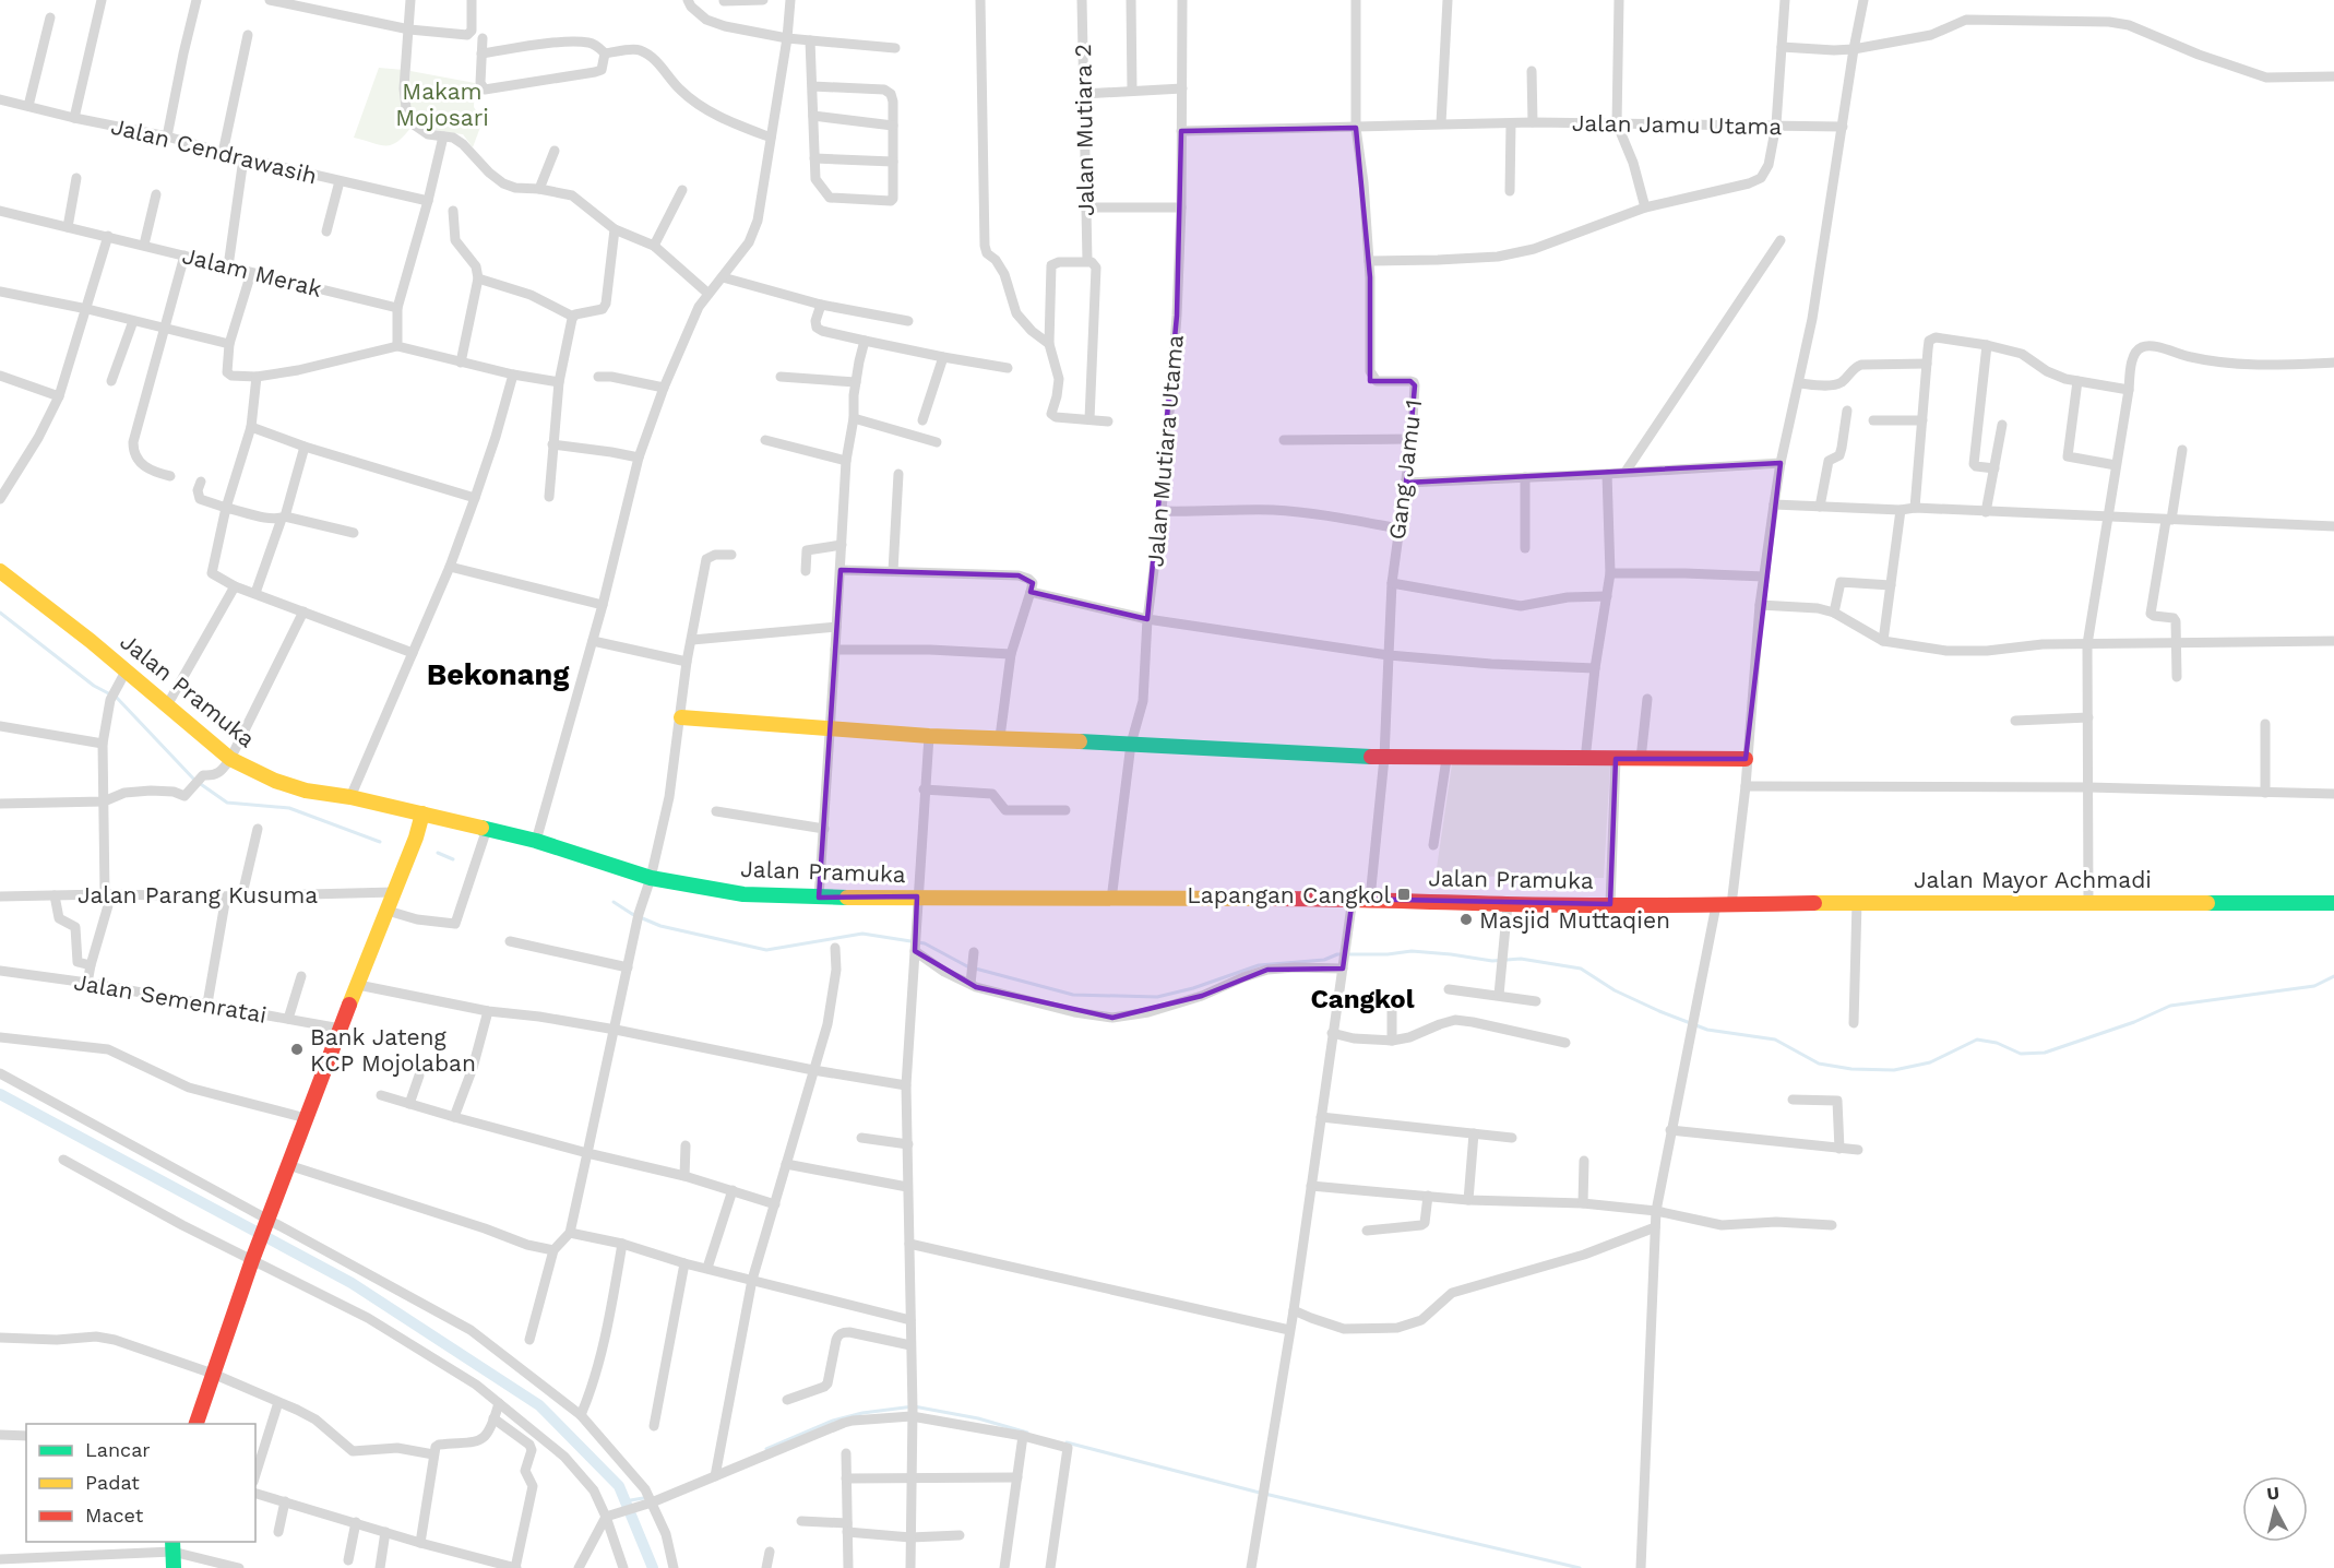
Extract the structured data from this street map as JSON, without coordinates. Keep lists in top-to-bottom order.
{
  "streets": {
    "main road": ["Jalan Pramuka", "Jalan Mayor Achmadi"],
    "street": [
      "Jalan Jamu Utama",
      "Jalan Mutiara 2",
      "Jalan Cendrawasih",
      "Jalam Merak",
      "Jalan Mutiara Utama",
      "Gang Jamu 1",
      "Jalan Parang Kusuma",
      "Jalan Semenratai"
    ]
  },
  "crossings": [
    ["Jalan Jamu Utama", "Jalan Mutiara Utama"],
    ["Jalan Jamu Utama", "Gang Jamu 1"],
    ["Jalan Mutiara Utama", "Jalan Pramuka"],
    ["Gang Jamu 1", "Jalan Pramuka"],
    ["Jalan Pramuka", "Jalan Mayor Achmadi"]
  ],
  "districts": ["Bekonang", "Cangkol"],
  "parks": ["Makam Mojosari"],
  "places": {
    "transit": ["Lapangan Cangkol"],
    "other": ["Masjid Muttaqien", "Bank Jateng KCP Mojolaban"]
  },
  "legend": ["Lancar", "Padat", "Macet"],
  "north": "top"
}
